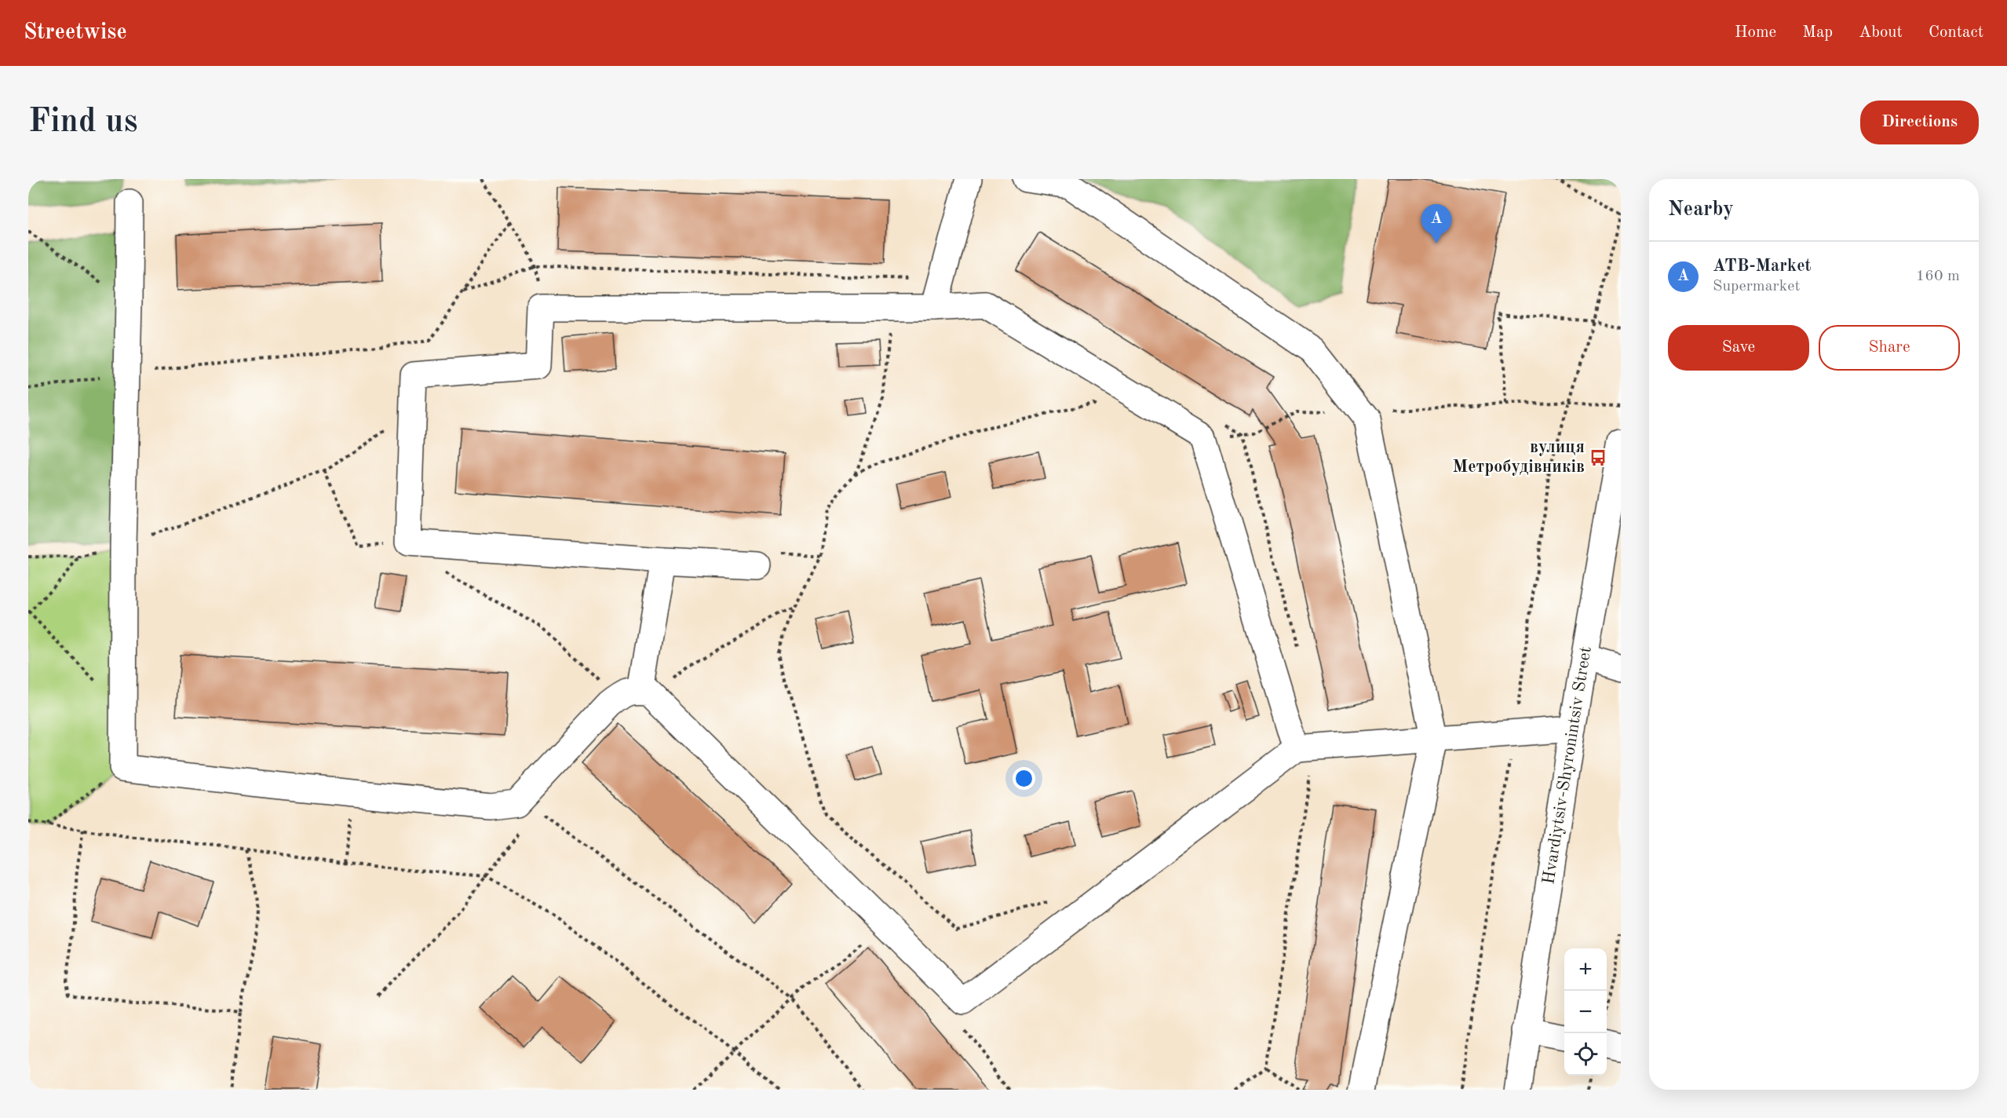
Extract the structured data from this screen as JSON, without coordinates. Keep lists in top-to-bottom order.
{
  "streets": {
    "main road": ["Hvardiytsiv-Shyronintsiv Street"]
  },
  "places": {
    "bus stop": ["вулиця Метробудівників"]
  },
  "page": {
    "header": "Streetwise",
    "nav": [
      "Home",
      "Map",
      "About",
      "Contact"
    ],
    "buttons": [
      "Directions",
      ["Save", "Share"]
    ],
    "title": "Find us",
    "heading": "Nearby",
    "pins": "A",
    "list": [
      {
        "mark": "A",
        "name": "ATB-Market",
        "note": "Supermarket",
        "value": "160 m"
      }
    ],
    "map_buttons": ["+", "−"]
  }
}
